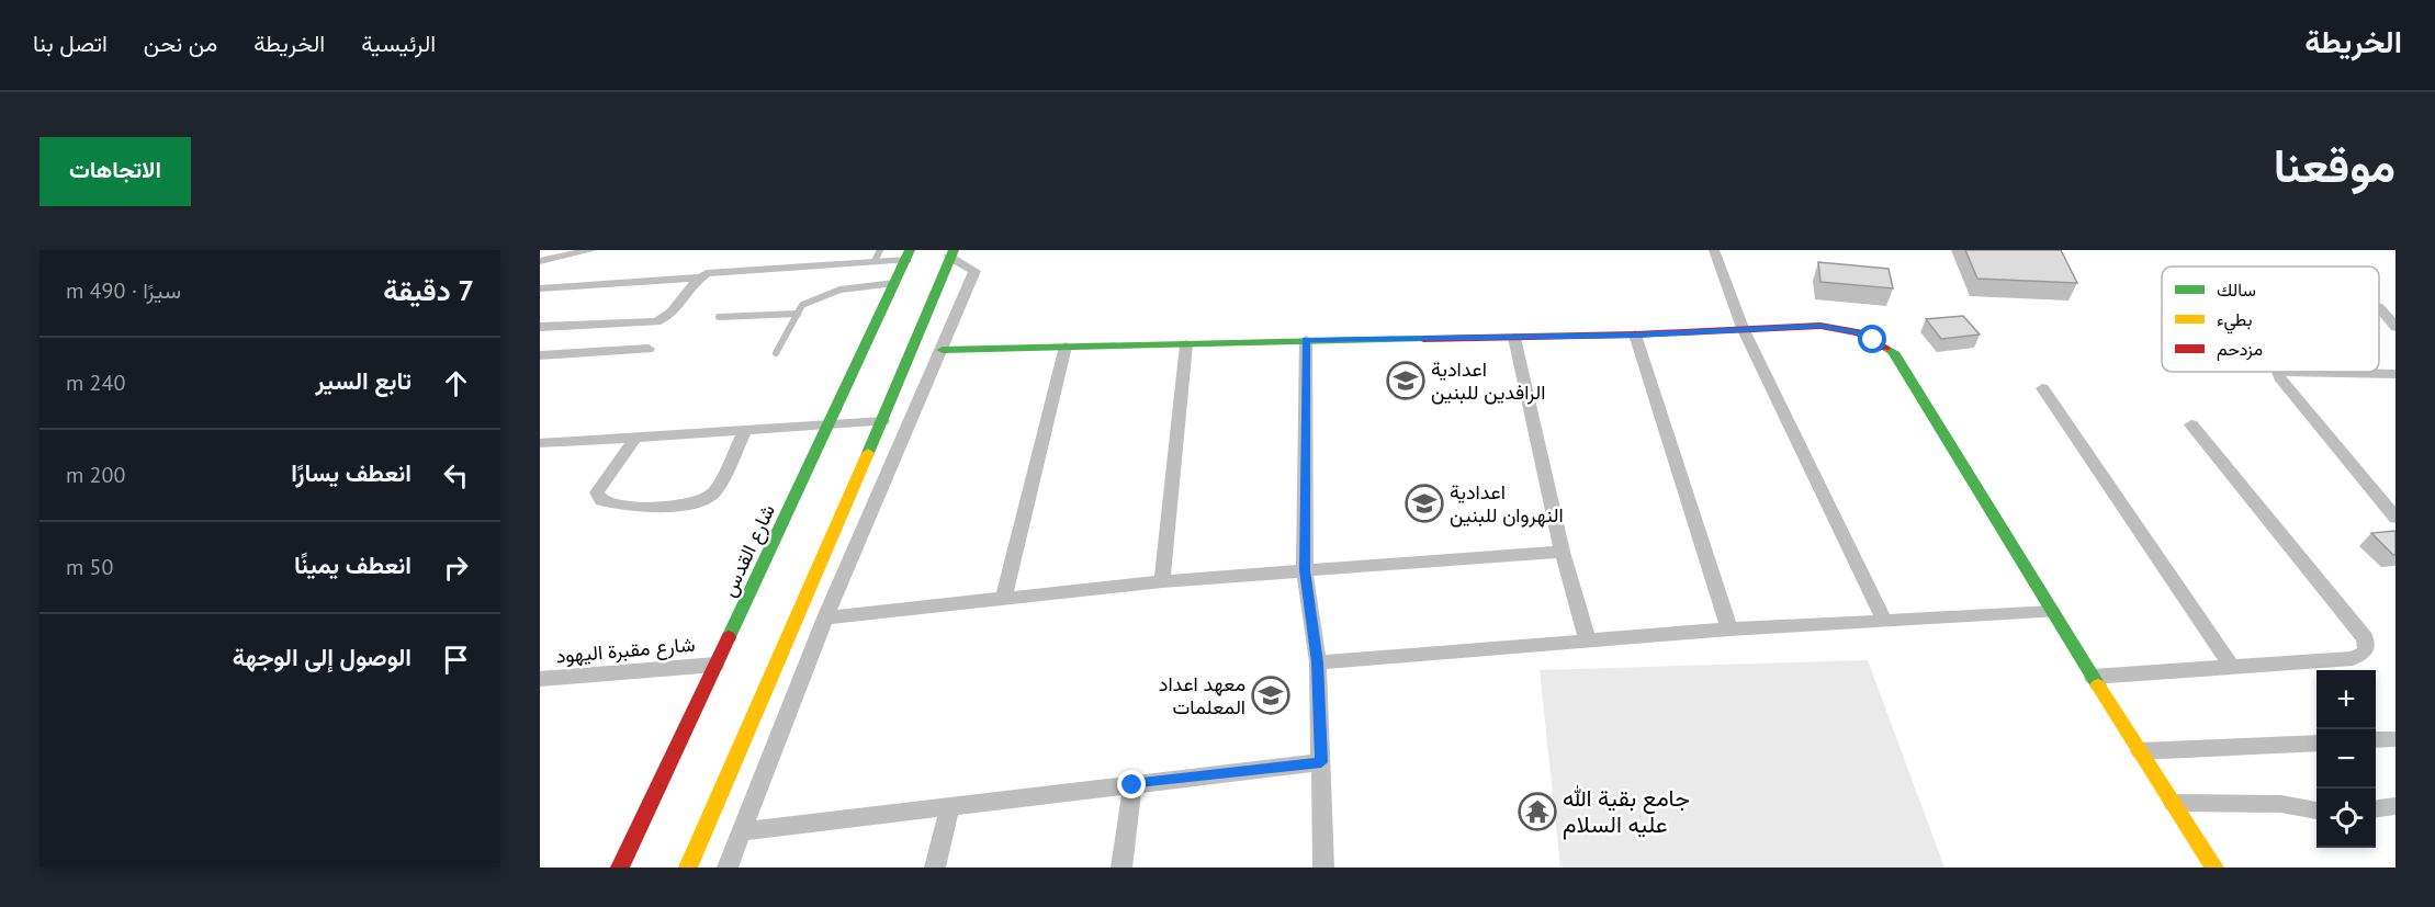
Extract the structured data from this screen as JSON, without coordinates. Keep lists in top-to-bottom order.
{
  "streets": {
    "street": ["شارع القدس", "شارع مقبرة اليهود"]
  },
  "crossings": [
    ["شارع القدس", "شارع مقبرة اليهود"]
  ],
  "places": {
    "school or university": ["اعدادية الرافدين للبنين", "اعدادية النهروان للبنين", "معهد اعداد المعلمات"],
    "temple": ["جامع بقية الله عليه السلام"]
  },
  "legend": ["سالك", "بطيء", "مزدحم"],
  "page": {
    "header": "الخريطة",
    "nav": [
      "الرئيسية",
      "الخريطة",
      "من نحن",
      "اتصل بنا"
    ],
    "title": "موقعنا",
    "buttons": "الاتجاهات",
    "heading": ["7 دقيقة", "سيرًا · 490 m"],
    "list": [
      ["تابع السير", "240 m"],
      ["انعطف يسارًا", "200 m"],
      ["انعطف يمينًا", "50 m"],
      "الوصول إلى الوجهة"
    ],
    "map_buttons": ["+", "−"]
  }
}
